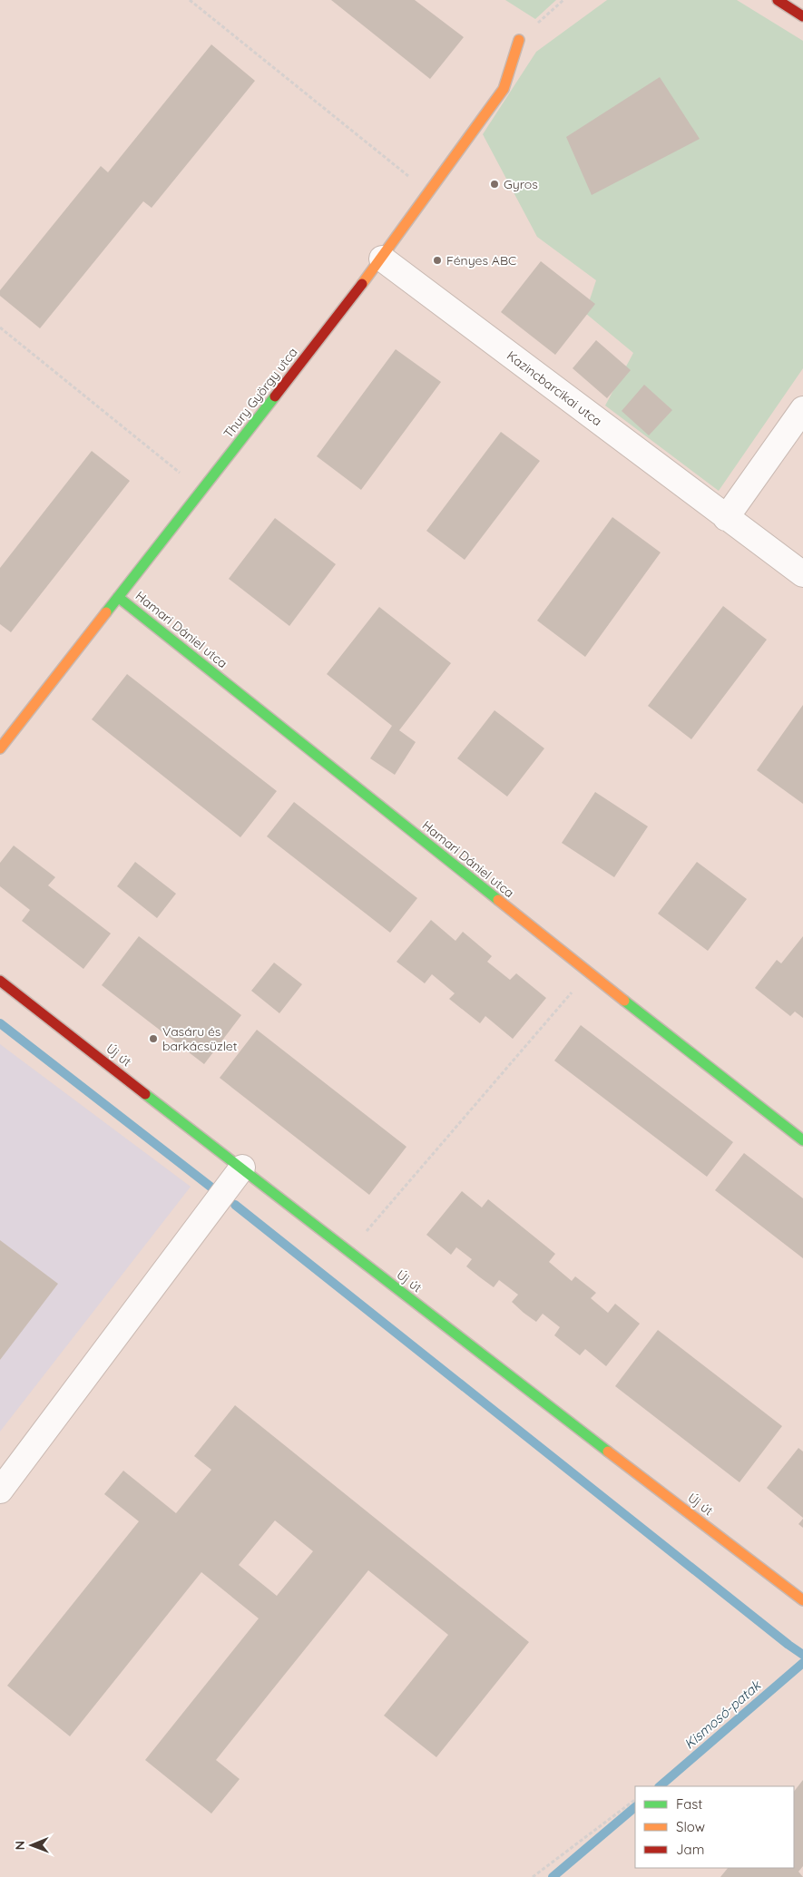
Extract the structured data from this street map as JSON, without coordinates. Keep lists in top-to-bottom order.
{
  "streets": {
    "street": [
      "Kazincbarcikai utca",
      "Thury György utca",
      "Hamari Dániel utca",
      "Új út"
    ]
  },
  "crossings": [
    ["Kazincbarcikai utca", "Thury György utca"],
    ["Thury György utca", "Hamari Dániel utca"]
  ],
  "water": ["Kismosó-patak"],
  "places": ["Gyros", "Fényes ABC", "Vasáru és barkácsüzlet"],
  "legend": ["Fast", "Slow", "Jam"],
  "north": "left"
}
